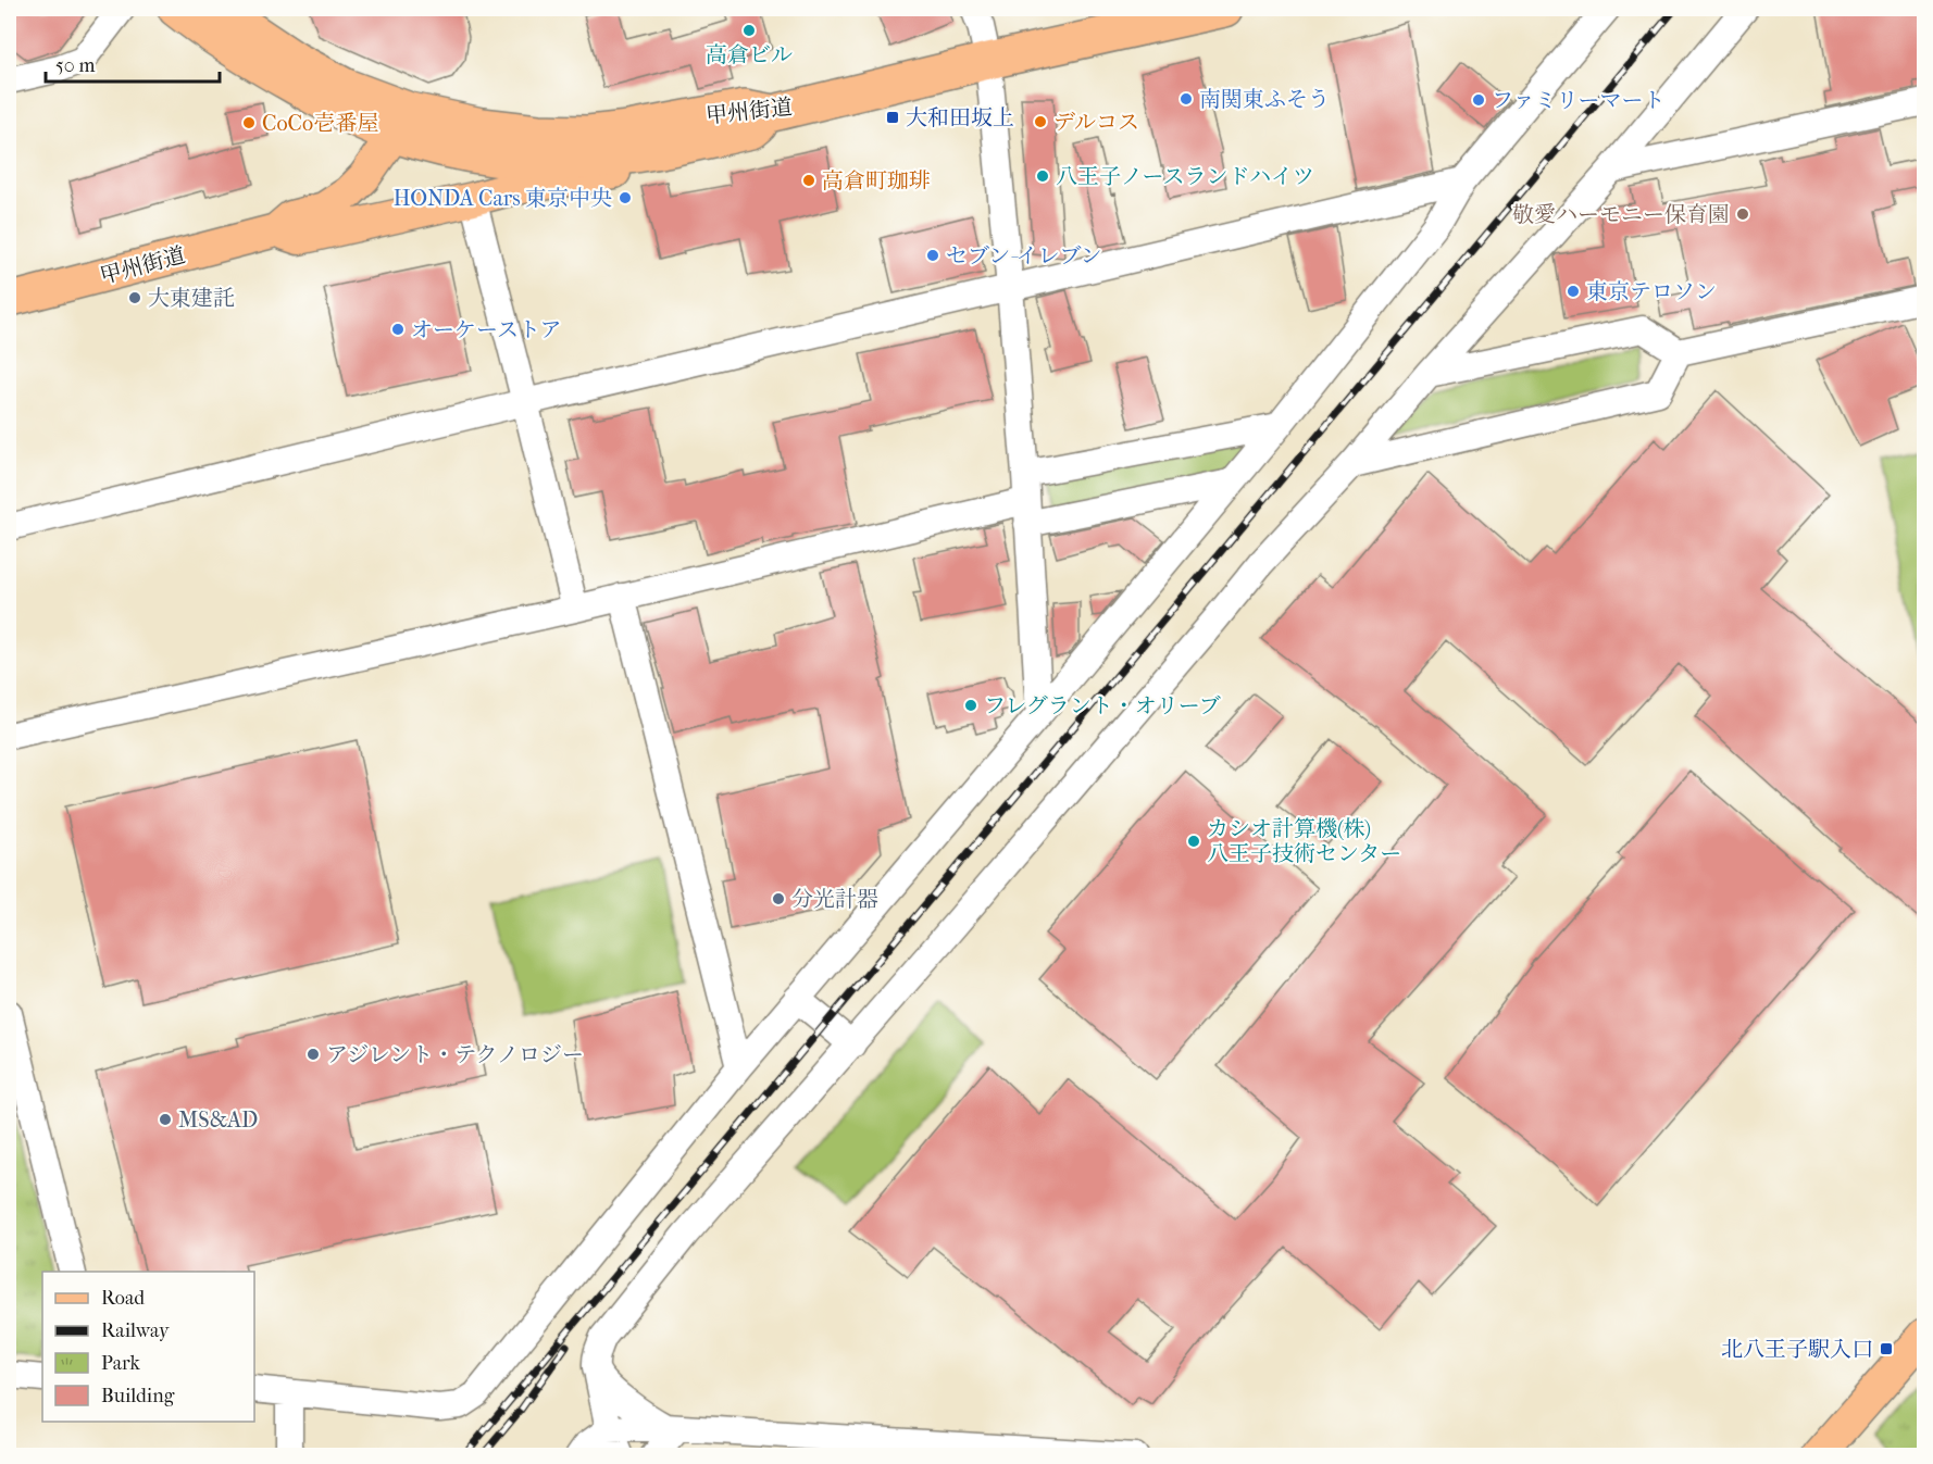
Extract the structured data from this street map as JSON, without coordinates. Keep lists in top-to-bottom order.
{
  "streets": {
    "highway": ["甲州街道"]
  },
  "places": {
    "other": [
      "高倉ビル",
      "南関東ふそう",
      "ファミリーマート",
      "デルコス",
      "CoCo壱番屋",
      "八王子ノースランドハイツ",
      "高倉町珈琲",
      "HONDA Cars 東京中央",
      "敬愛ハーモニー保育園",
      "セブン-イレブン",
      "東京テロソン",
      "大東建託",
      "オーケーストア",
      "フレグラント・オリーブ",
      "カシオ計算機(株) 八王子技術センター",
      "分光計器",
      "アジレント・テクノロジー",
      "MS&AD"
    ],
    "transit": ["大和田坂上", "北八王子駅入口"]
  },
  "legend": [
    "Road",
    "Railway",
    "Park",
    "Building"
  ],
  "scale_bar": "50 m"
}
